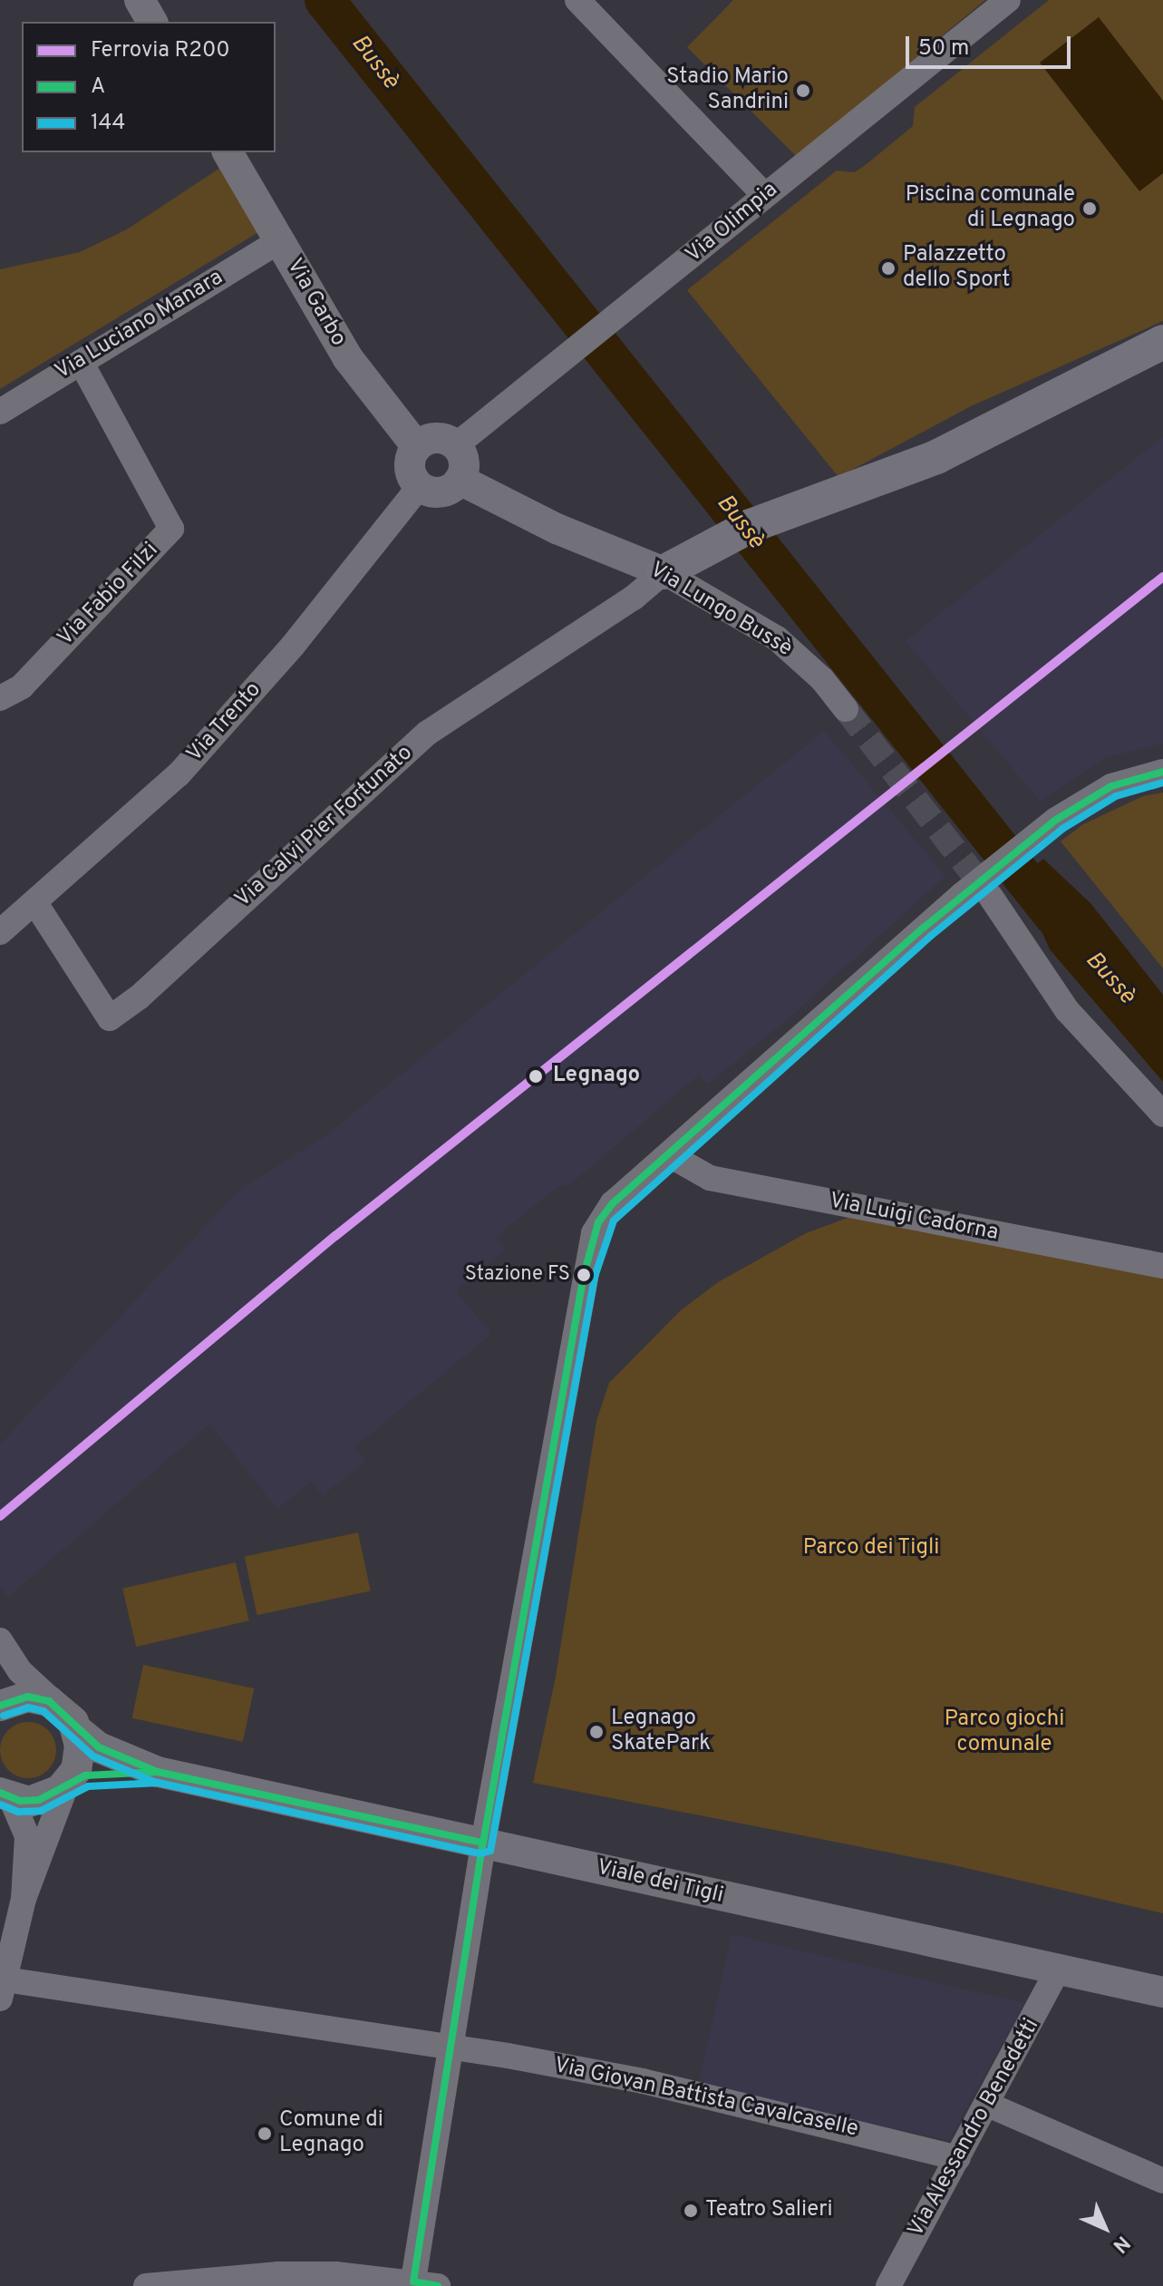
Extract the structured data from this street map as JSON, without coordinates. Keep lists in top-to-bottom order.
{
  "streets": {
    "street": [
      "Via Olimpia",
      "Via Garbo",
      "Via Luciano Manara",
      "Via Fabio Filzi",
      "Via Lungo Bussè",
      "Via Trento",
      "Via Calvi Pier Fortunato",
      "Via Luigi Cadorna",
      "Viale dei Tigli",
      "Via Giovan Battista Cavalcaselle",
      "Via Alessandro Benedetti"
    ]
  },
  "crossings": [
    ["Via Olimpia", "Via Garbo"],
    ["Via Olimpia", "Via Lungo Bussè"],
    ["Via Olimpia", "Via Trento"],
    ["Via Garbo", "Via Luciano Manara"],
    ["Via Garbo", "Via Lungo Bussè"],
    ["Via Garbo", "Via Trento"],
    ["Via Luciano Manara", "Via Fabio Filzi"],
    ["Via Lungo Bussè", "Via Trento"],
    ["Via Lungo Bussè", "Via Calvi Pier Fortunato"],
    ["Via Trento", "Via Calvi Pier Fortunato"],
    ["Viale dei Tigli", "Via Alessandro Benedetti"],
    ["Via Giovan Battista Cavalcaselle", "Via Alessandro Benedetti"]
  ],
  "water": ["Bussè"],
  "parks": ["Parco dei Tigli", "Parco giochi comunale"],
  "places": [
    "Stadio Mario Sandrini",
    "Piscina comunale di Legnago",
    "Palazzetto dello Sport",
    "Legnago",
    "Stazione FS",
    "Legnago SkatePark",
    "Comune di Legnago",
    "Teatro Salieri"
  ],
  "lines": ["rail line R200", "transit line A", "transit line 144"],
  "legend": ["Ferrovia R200", "A", "144"],
  "scale_bar": "50 m",
  "north": "bottom right"
}
